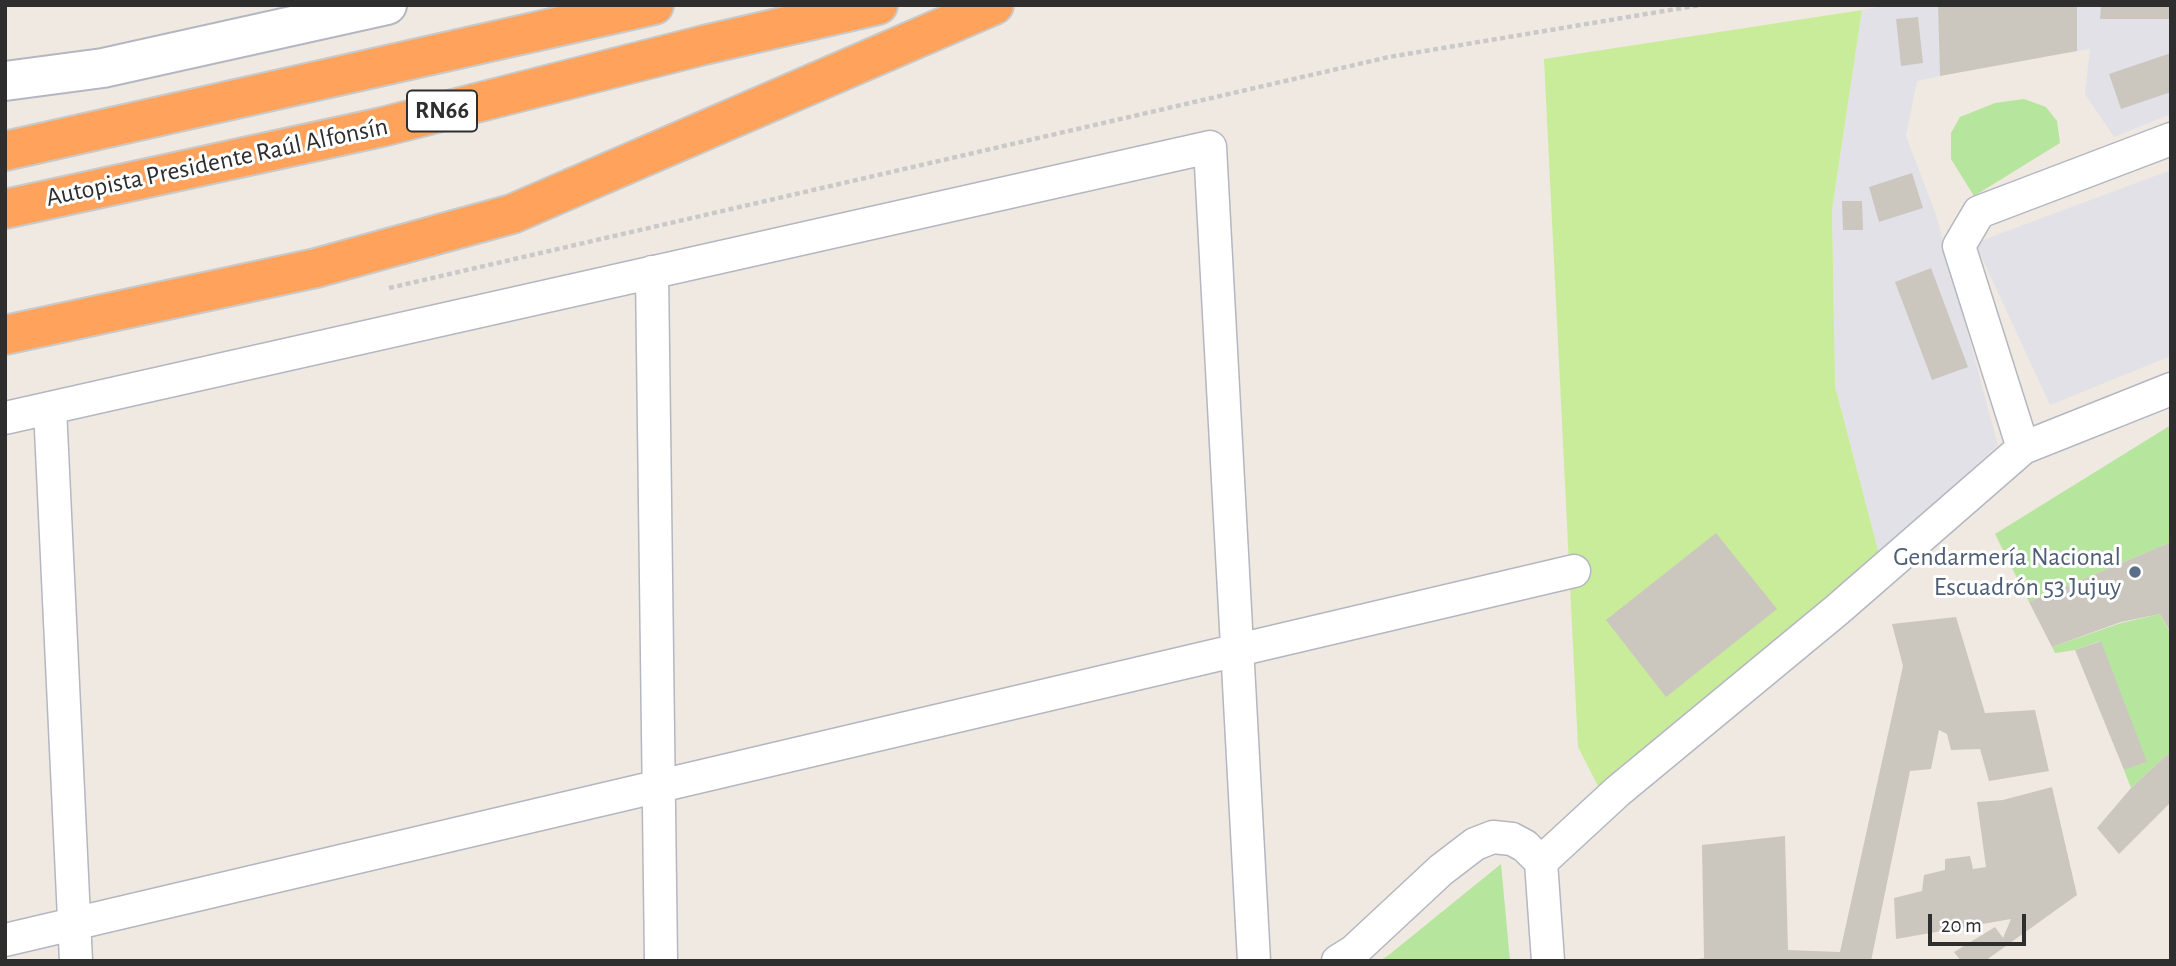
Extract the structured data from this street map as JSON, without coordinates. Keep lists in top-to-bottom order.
{
  "streets": {
    "highway": ["RN66", "Autopista Presidente Raúl Alfonsín"]
  },
  "places": ["Gendarmería Nacional Escuadrón 53 Jujuy"],
  "scale_bar": "20 m"
}
